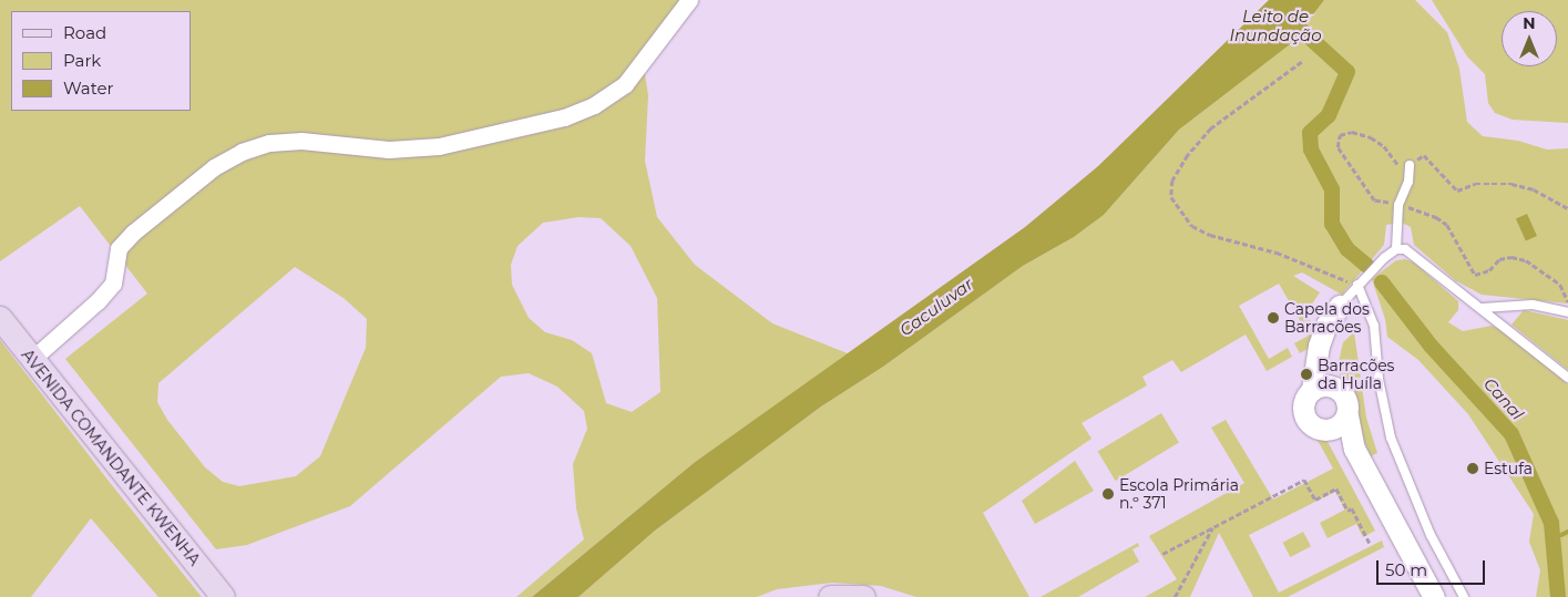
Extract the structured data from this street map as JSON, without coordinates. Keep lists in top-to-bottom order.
{
  "streets": {
    "main road": ["AVENIDA COMANDANTE KWENHA"]
  },
  "water": ["Leito de Inundação", "Caculuvar", "Canal"],
  "places": [
    "Capela dos Barracões",
    "Barracões da Huíla",
    "Estufa",
    "Escola Primária n.º 371"
  ],
  "legend": ["Road", "Park", "Water"],
  "scale_bar": "50 m",
  "north": "top"
}
